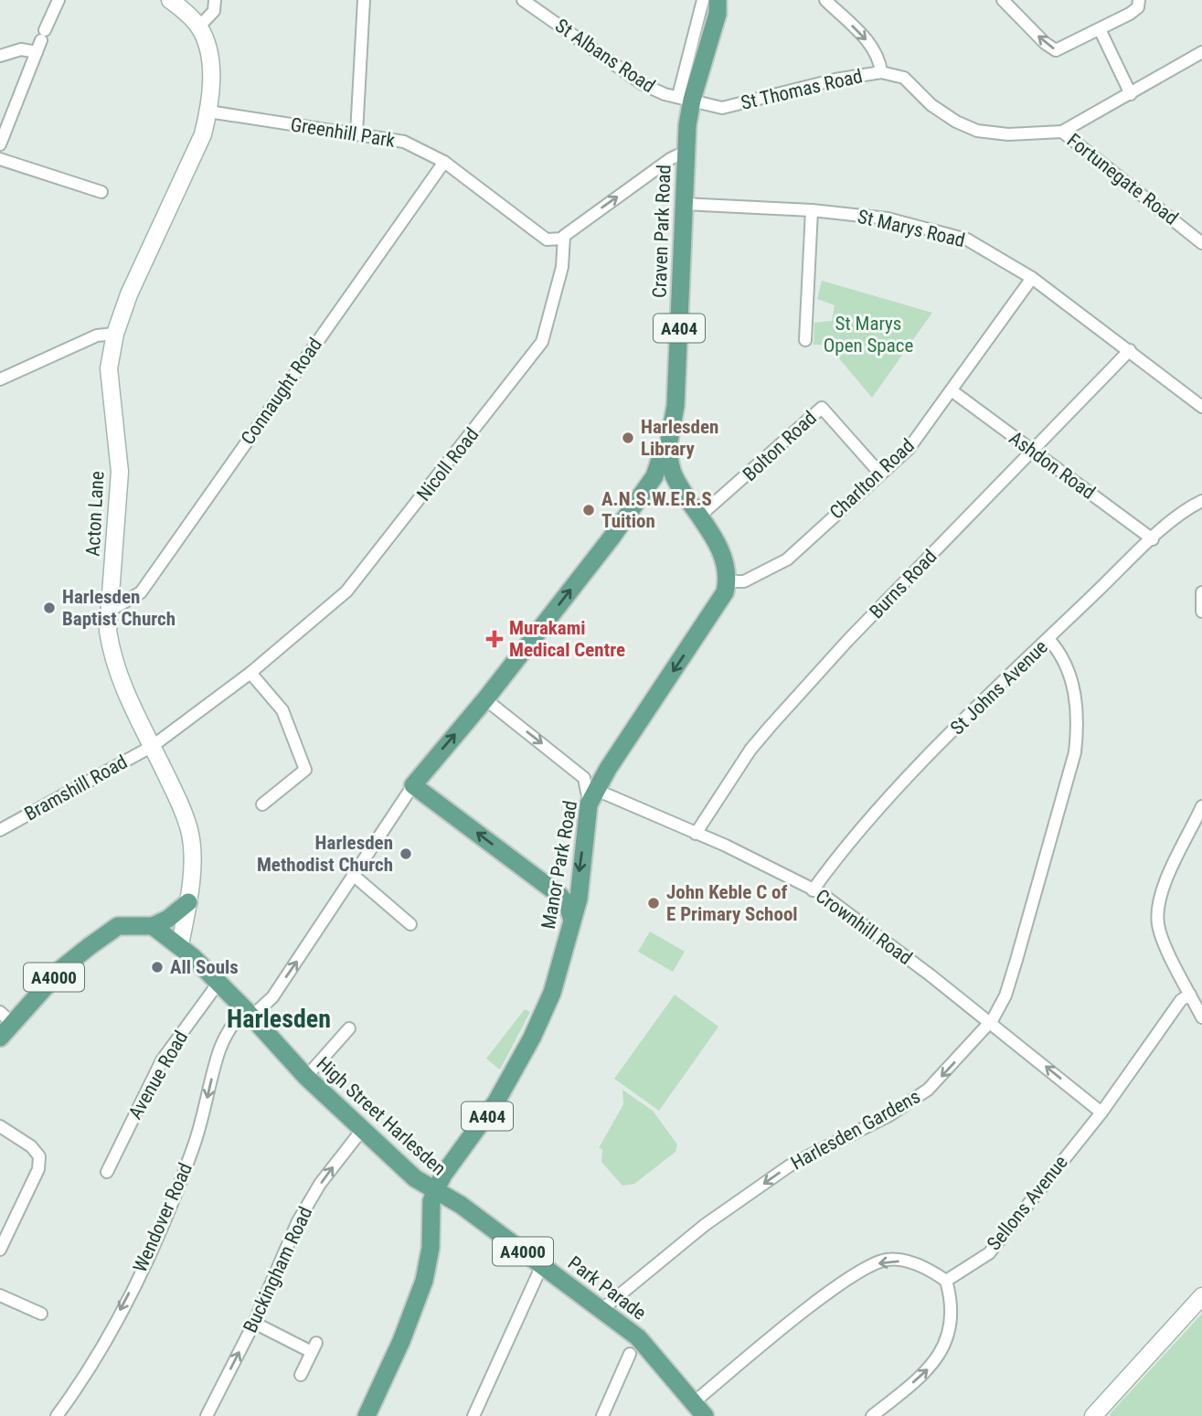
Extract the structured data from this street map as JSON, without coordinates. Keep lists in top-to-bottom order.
{
  "streets": {
    "main road": [
      "Craven Park Road",
      "A404",
      "Acton Lane",
      "Manor Park Road",
      "A4000",
      "High Street Harlesden",
      "Park Parade"
    ],
    "street": [
      "St Albans Road",
      "St Thomas Road",
      "Greenhill Park",
      "Fortunegate Road",
      "St Marys Road",
      "Connaught Road",
      "Bolton Road",
      "Nicoll Road",
      "Ashdon Road",
      "Charlton Road",
      "Burns Road",
      "St Johns Avenue",
      "Bramshill Road",
      "Crownhill Road",
      "Avenue Road",
      "Harlesden Gardens",
      "Sellons Avenue",
      "Wendover Road",
      "Buckingham Road"
    ]
  },
  "crossings": [
    ["St Albans Road", "St Thomas Road"],
    ["St Albans Road", "Craven Park Road"],
    ["St Thomas Road", "Fortunegate Road"],
    ["Greenhill Park", "Connaught Road"],
    ["Greenhill Park", "Nicoll Road"],
    ["Greenhill Park", "Acton Lane"],
    ["St Marys Road", "Craven Park Road"],
    ["St Marys Road", "Charlton Road"],
    ["St Marys Road", "Burns Road"],
    ["Craven Park Road", "A404"],
    ["A404", "Bolton Road"],
    ["A404", "Charlton Road"],
    ["A404", "Manor Park Road"],
    ["Connaught Road", "Acton Lane"],
    ["Bolton Road", "Charlton Road"],
    ["Nicoll Road", "Acton Lane"],
    ["Nicoll Road", "Bramshill Road"],
    ["Ashdon Road", "Charlton Road"],
    ["Ashdon Road", "Burns Road"],
    ["Ashdon Road", "St Johns Avenue"],
    ["Charlton Road", "Manor Park Road"],
    ["Acton Lane", "Bramshill Road"],
    ["Burns Road", "Crownhill Road"],
    ["St Johns Avenue", "Crownhill Road"],
    ["St Johns Avenue", "Harlesden Gardens"],
    ["Manor Park Road", "Crownhill Road"],
    ["Manor Park Road", "High Street Harlesden"],
    ["Manor Park Road", "Park Parade"],
    ["Crownhill Road", "Harlesden Gardens"],
    ["Crownhill Road", "Sellons Avenue"],
    ["High Street Harlesden", "Wendover Road"],
    ["High Street Harlesden", "Buckingham Road"],
    ["High Street Harlesden", "Park Parade"],
    ["Harlesden Gardens", "Park Parade"]
  ],
  "one_way": [
    "Manor Park Road",
    "Harlesden Gardens",
    "Wendover Road",
    "Buckingham Road"
  ],
  "districts": ["Harlesden"],
  "parks": ["St Marys Open Space"],
  "places": {
    "other": [
      "Harlesden Library",
      "A.N.S.W.E.R.S Tuition",
      "Harlesden Baptist Church",
      "Harlesden Methodist Church",
      "John Keble C of E Primary School",
      "All Souls"
    ],
    "health": ["Murakami Medical Centre"]
  }
}
